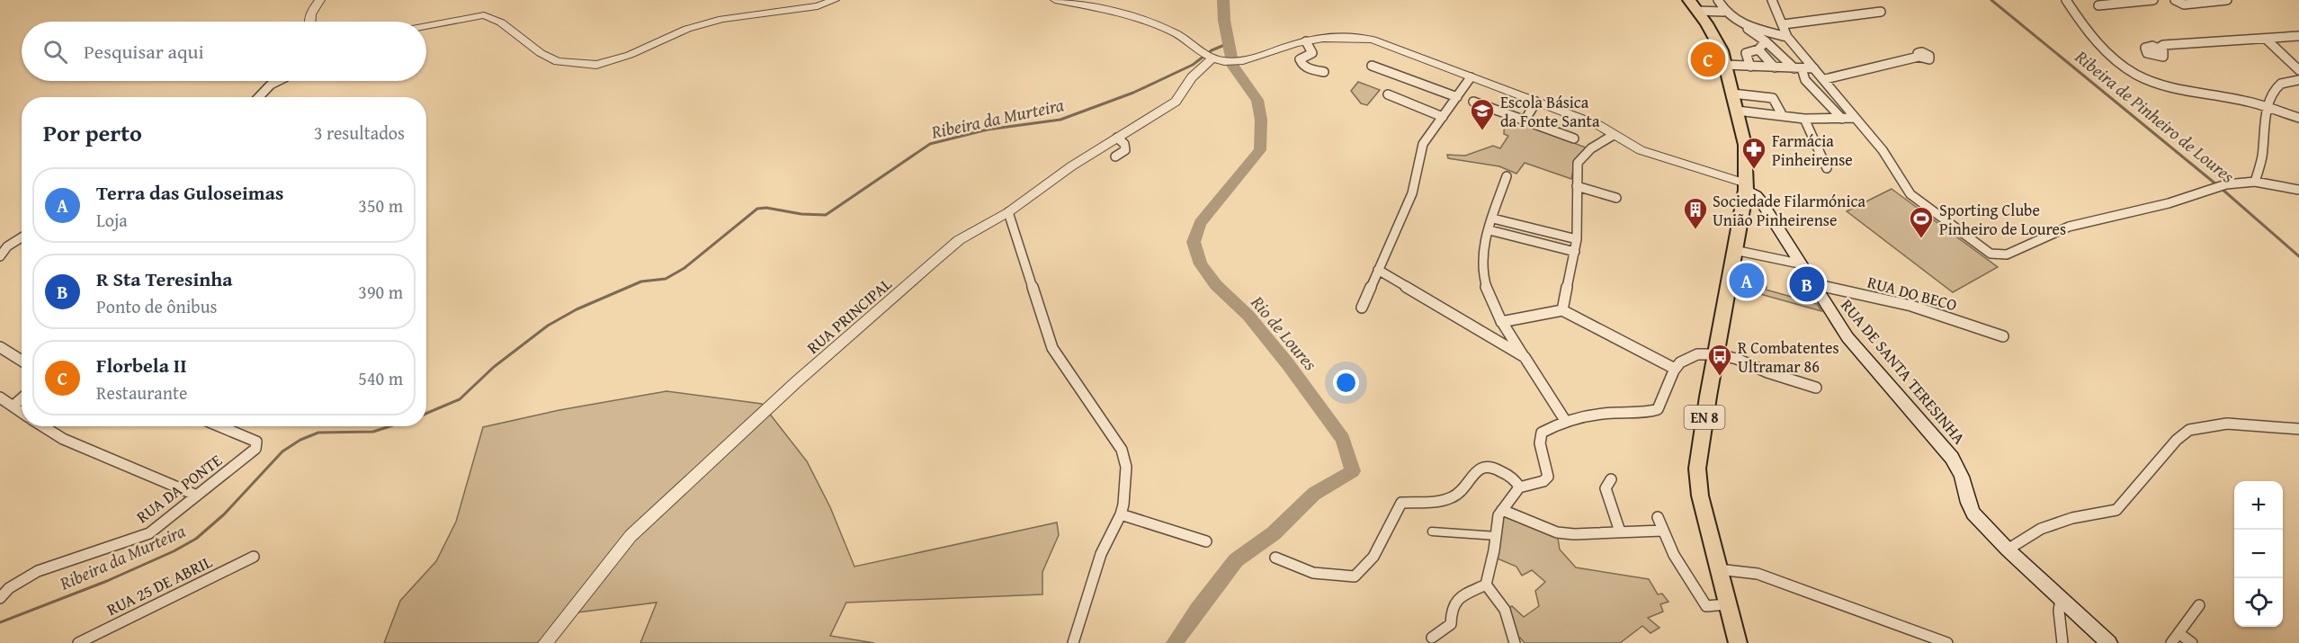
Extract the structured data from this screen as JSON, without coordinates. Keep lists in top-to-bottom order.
{
  "streets": {
    "main road": ["RUA DE SANTA TERESINHA", "EN 8"],
    "street": [
      "RUA DO BECO",
      "RUA PRINCIPAL",
      "RUA DA PONTE",
      "RUA 25 DE ABRIL"
    ]
  },
  "crossings": [
    ["RUA DO BECO", "RUA DE SANTA TERESINHA"],
    ["RUA DE SANTA TERESINHA", "EN 8"]
  ],
  "water": ["Ribeira de Pinheiro de Loures", "Ribeira da Murteira", "Rio de Loures"],
  "places": {
    "school or university": ["Escola Básica da Fonte Santa"],
    "pharmacy": ["Farmácia Pinheirense"],
    "building": ["Sociedade Filarmónica União Pinheirense"],
    "sports": ["Sporting Clube Pinheiro de Loures"],
    "bus stop": ["R Combatentes Ultramar 86"]
  },
  "page": {
    "search": "Pesquisar aqui",
    "pins": ["C", "A", "B"],
    "heading": ["Por perto", "3 resultados"],
    "list": [
      {
        "mark": "A",
        "name": "Terra das Guloseimas",
        "note": "Loja",
        "value": "350 m"
      },
      {
        "mark": "B",
        "name": "R Sta Teresinha",
        "note": "Ponto de ônibus",
        "value": "390 m"
      },
      {
        "mark": "C",
        "name": "Florbela II",
        "note": "Restaurante",
        "value": "540 m"
      }
    ],
    "map_buttons": ["+", "−"]
  }
}
